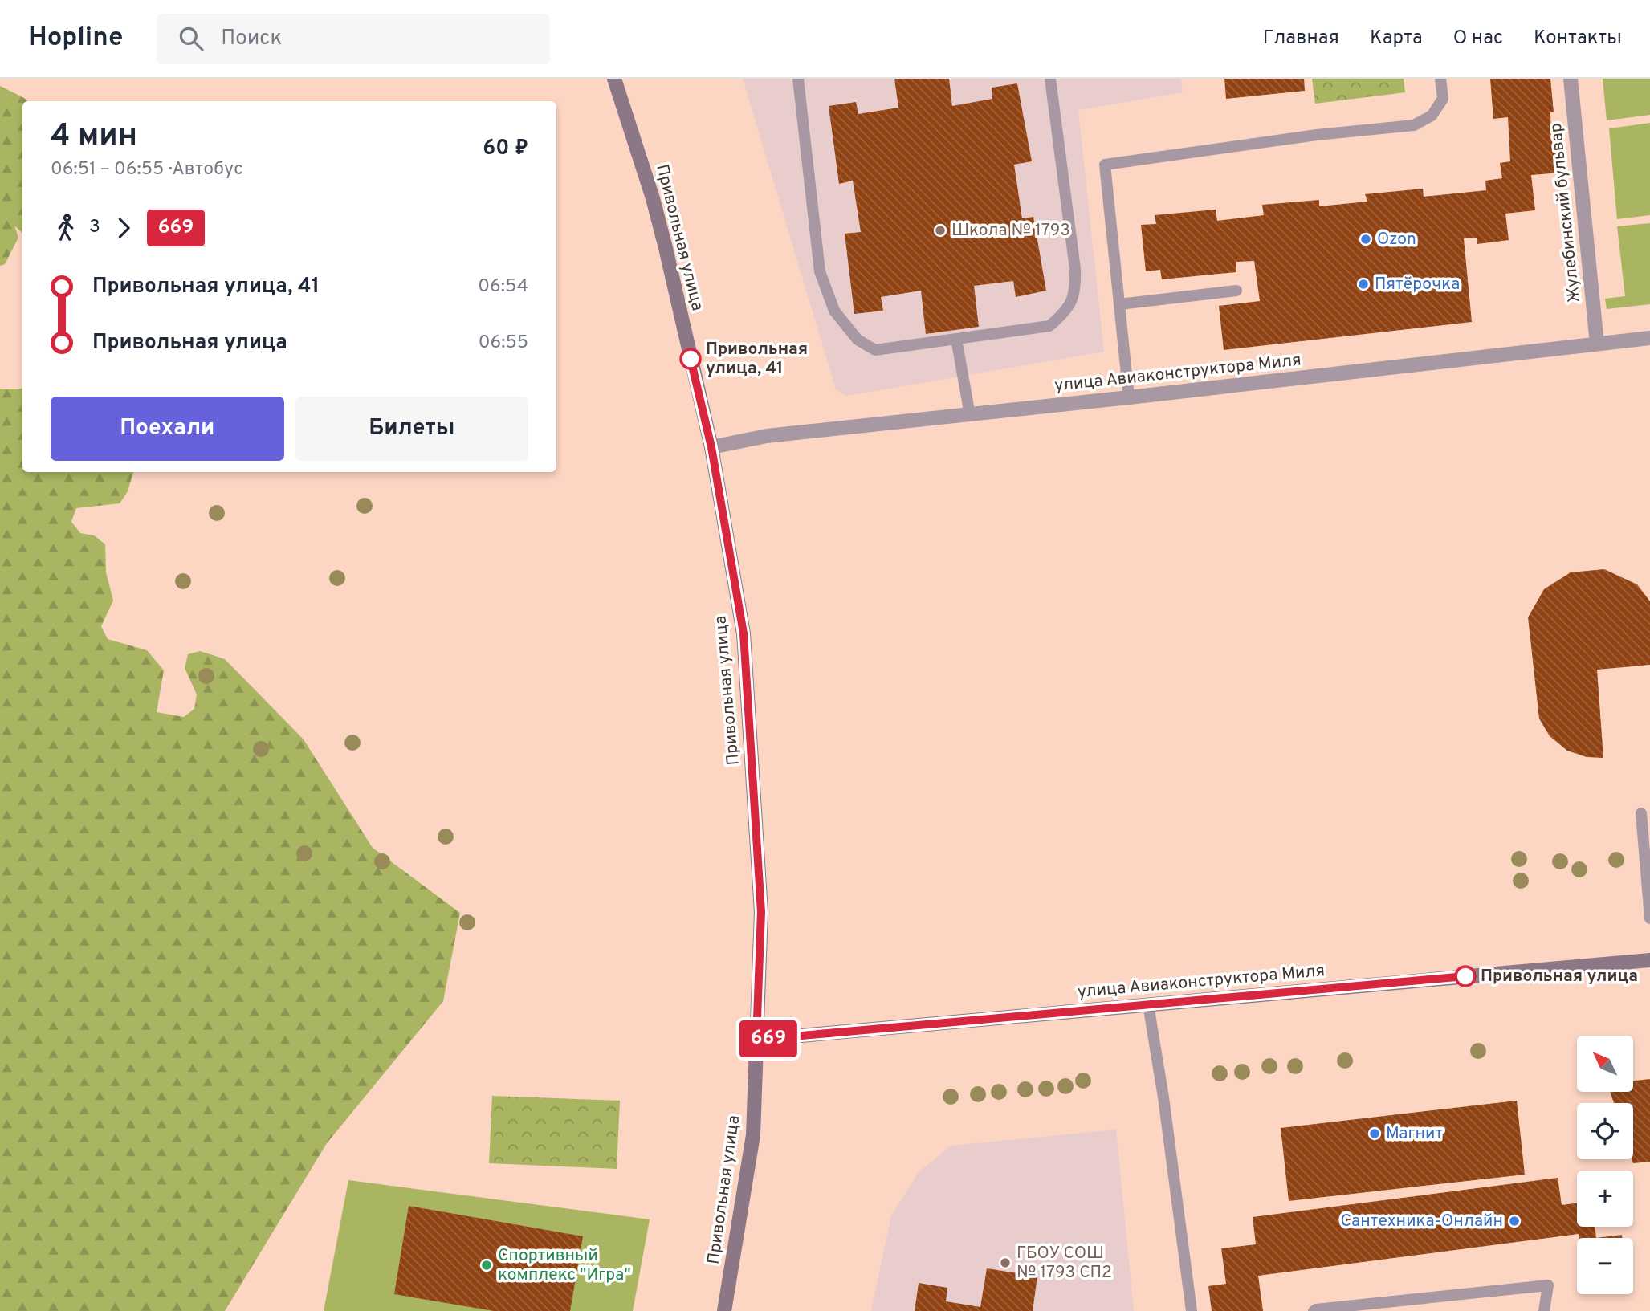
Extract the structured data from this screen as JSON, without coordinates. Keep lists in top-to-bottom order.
{
  "streets": {
    "main road": ["Привольная улица", "улица Авиаконструктора Миля"],
    "street": ["Жулебинский бульвар"]
  },
  "crossings": [
    ["Жулебинский бульвар", "улица Авиаконструктора Миля"],
    ["Привольная улица", "улица Авиаконструктора Миля"]
  ],
  "places": [
    "Школа № 1793",
    "Ozon",
    "Пятёрочка",
    "Привольная улица, 41",
    "Привольная улица",
    "Магнит",
    "Сантехника-Онлайн",
    "ГБОУ СОШ № 1793 СП2",
    "Спортивный комплекс \"Игра\""
  ],
  "lines": ["bus line 669"],
  "north": "top left",
  "page": {
    "header": "Hopline",
    "search": "Поиск",
    "nav": [
      "Главная",
      "Карта",
      "О нас",
      "Контакты"
    ],
    "on_map": "669",
    "heading": ["4 мин", "06:51 – 06:55 · Автобус", "60 ₽"],
    "legs": ["3", "669"],
    "list": [
      {
        "name": "Привольная улица, 41",
        "value": "06:54"
      },
      {
        "name": "Привольная улица",
        "value": "06:55"
      }
    ],
    "buttons": ["Поехали", "Билеты"],
    "map_buttons": ["+", "−"]
  }
}
